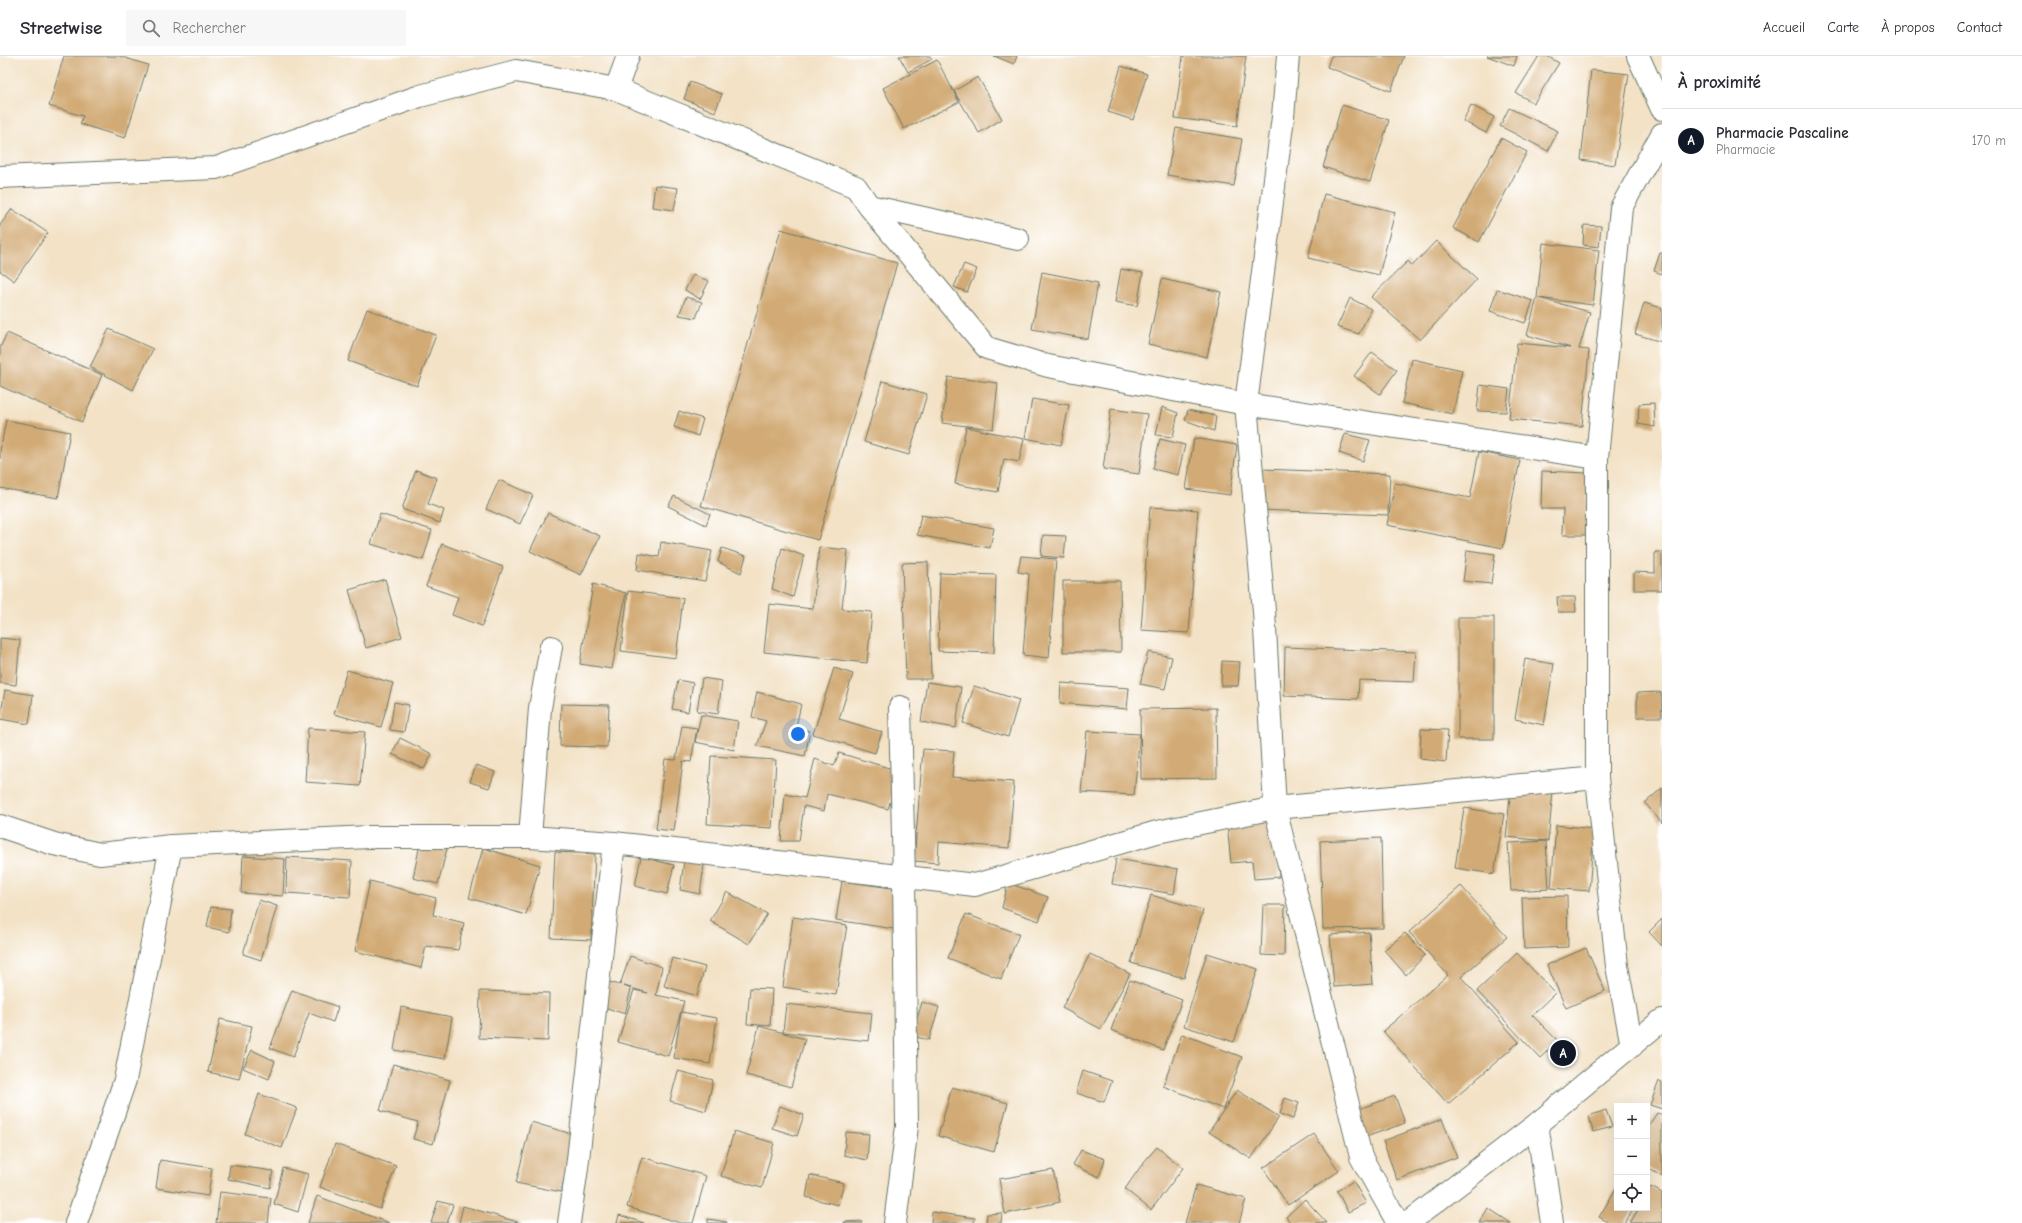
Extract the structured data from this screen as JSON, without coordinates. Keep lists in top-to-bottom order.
{
  "page": {
    "header": "Streetwise",
    "search": "Rechercher",
    "nav": [
      "Accueil",
      "Carte",
      "À propos",
      "Contact"
    ],
    "heading": "À proximité",
    "list": [
      {
        "mark": "A",
        "name": "Pharmacie Pascaline",
        "note": "Pharmacie",
        "value": "170 m"
      }
    ],
    "pins": "A",
    "map_buttons": ["+", "−"]
  }
}
